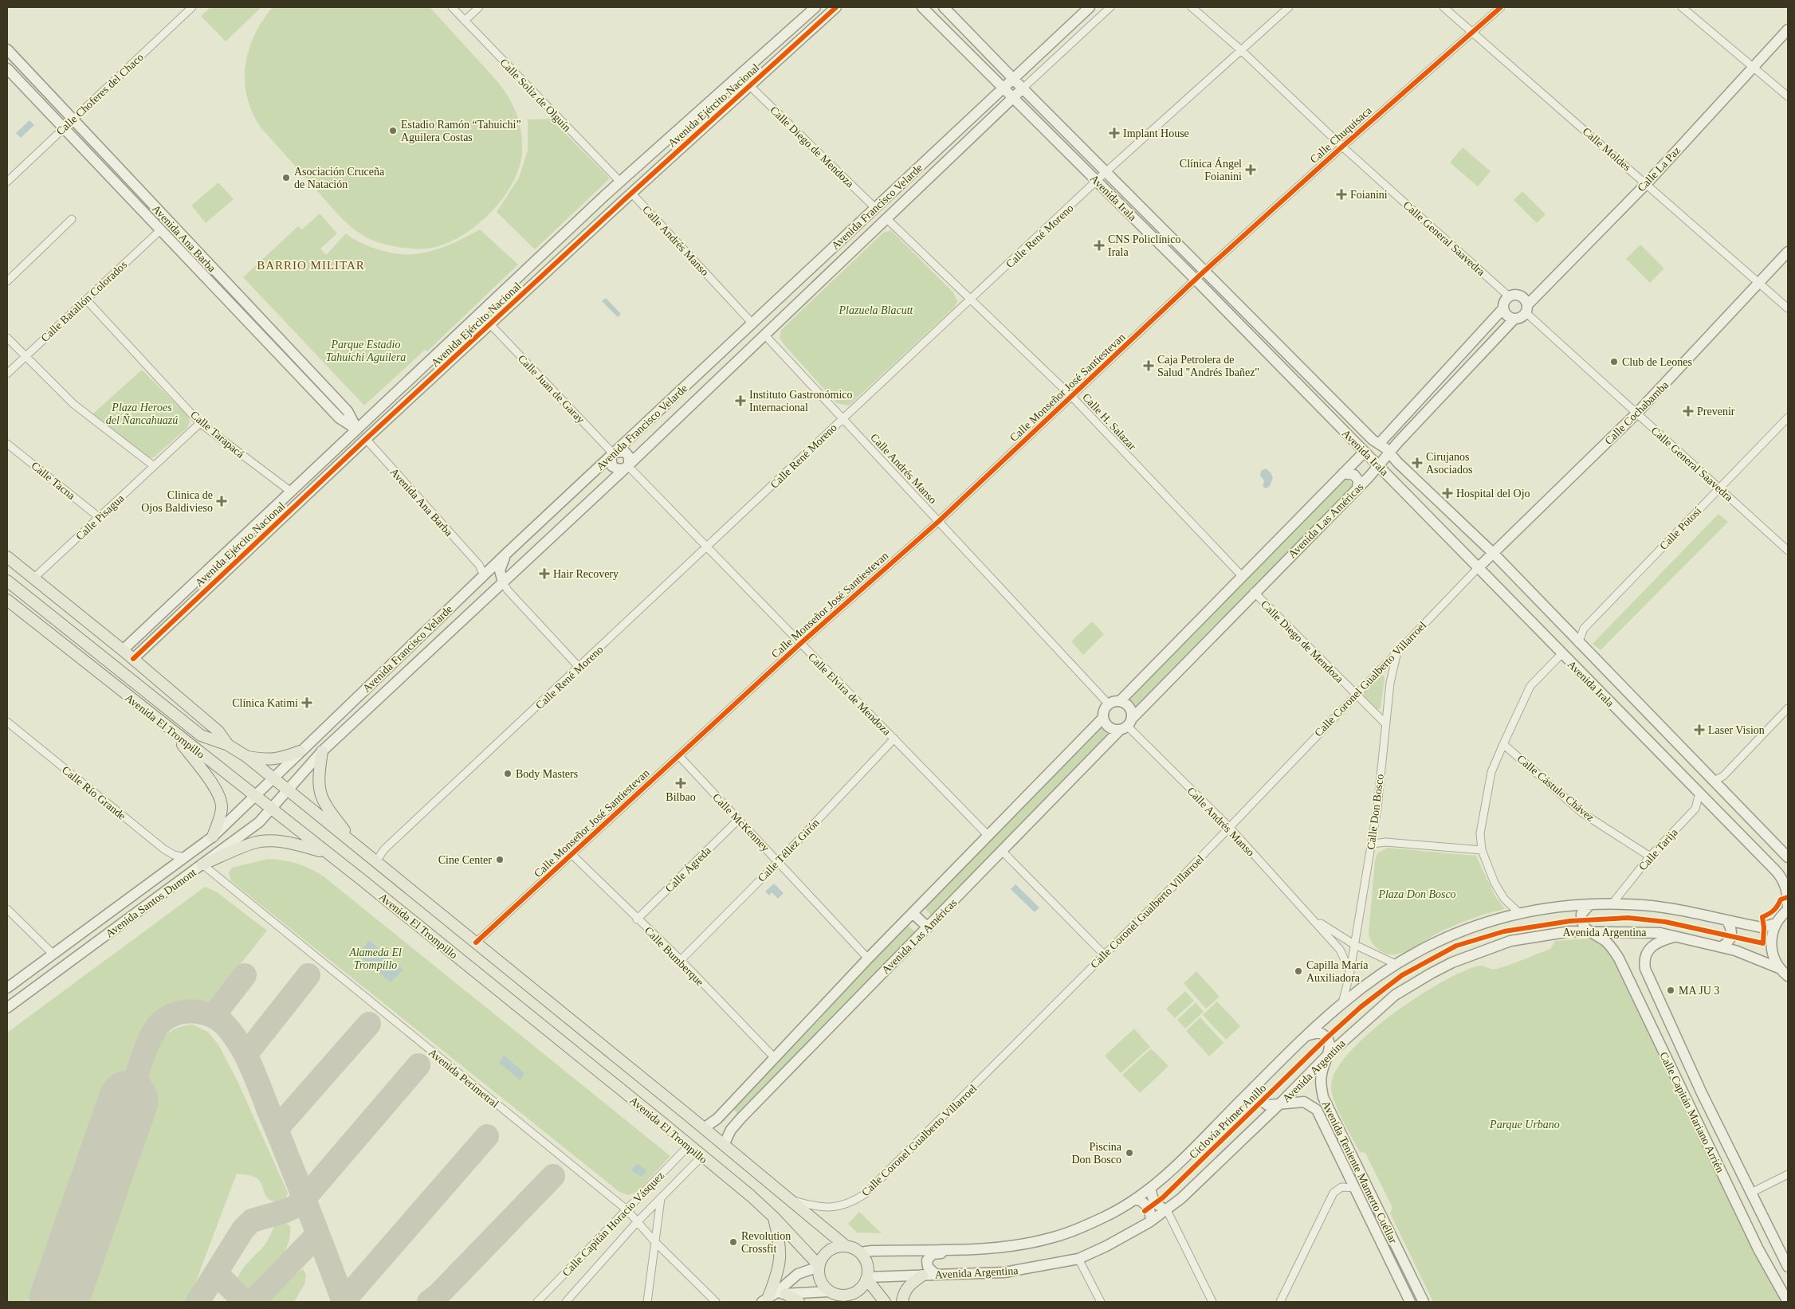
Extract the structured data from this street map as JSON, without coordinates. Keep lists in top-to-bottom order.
{
  "streets": {
    "main road": ["Avenida El Trompillo"],
    "street": [
      "Calle Choferes del Chaco",
      "Calle Soliz de Olguín",
      "Avenida Ejército Nacional",
      "Calle Chuquisaca",
      "Calle Diego de Mendoza",
      "Calle Moldes",
      "Calle La Paz",
      "Avenida Irala",
      "Avenida Francisco Velarde",
      "Calle René Moreno",
      "Avenida Ana Barba",
      "Calle General Saavedra",
      "Calle Andrés Manso",
      "Calle Batallón Colorados",
      "Calle Monseñor José Santiestevan",
      "Calle Juan de Garay",
      "Calle Cochabamba",
      "Calle H. Salazar",
      "Calle Tarapacá",
      "Calle Tacna",
      "Calle Pisagua",
      "Avenida Las Américas",
      "Calle Potosí",
      "Calle Coronel Gualberto Villarroel",
      "Calle Elvira de Mendoza",
      "Calle Cástulo Chávez",
      "Calle Río Grande",
      "Calle Don Bosco",
      "Calle McKenney",
      "Calle Tarija",
      "Calle Téllez Girón",
      "Calle Ágreda",
      "Avenida Santos Dumont",
      "Avenida Argentina",
      "Calle Bumberque",
      "Avenida Perimetral",
      "Calle Capitán Mariano Arrién",
      "Avenida Teniente Mamerto Cuéllar",
      "Calle Capitán Horacio Vásquez"
    ],
    "cycle path": ["Ciclovía Primer Anillo"]
  },
  "crossings": [
    ["Calle Choferes del Chaco", "Avenida Ana Barba"],
    ["Calle Soliz de Olguín", "Avenida Ejército Nacional"],
    ["Avenida Ejército Nacional", "Calle Diego de Mendoza"],
    ["Avenida Ejército Nacional", "Avenida Ana Barba"],
    ["Avenida Ejército Nacional", "Calle Andrés Manso"],
    ["Avenida Ejército Nacional", "Calle Juan de Garay"],
    ["Avenida Ejército Nacional", "Calle Tarapacá"],
    ["Avenida Ejército Nacional", "Avenida El Trompillo"],
    ["Calle Chuquisaca", "Calle Moldes"],
    ["Calle Chuquisaca", "Avenida Irala"],
    ["Calle Chuquisaca", "Calle General Saavedra"],
    ["Calle Chuquisaca", "Calle Monseñor José Santiestevan"],
    ["Calle Diego de Mendoza", "Avenida Francisco Velarde"],
    ["Calle Diego de Mendoza", "Avenida Las Américas"],
    ["Calle Diego de Mendoza", "Calle Coronel Gualberto Villarroel"],
    ["Calle Diego de Mendoza", "Calle Don Bosco"],
    ["Calle Moldes", "Calle La Paz"],
    ["Calle Moldes", "Calle Cochabamba"],
    ["Calle La Paz", "Calle General Saavedra"],
    ["Calle La Paz", "Avenida Las Américas"],
    ["Avenida Irala", "Avenida Francisco Velarde"],
    ["Avenida Irala", "Calle René Moreno"],
    ["Avenida Irala", "Calle Monseñor José Santiestevan"],
    ["Avenida Irala", "Calle Cochabamba"],
    ["Avenida Irala", "Avenida Las Américas"],
    ["Avenida Irala", "Calle Potosí"],
    ["Avenida Irala", "Calle Coronel Gualberto Villarroel"],
    ["Avenida Irala", "Calle Tarija"],
    ["Avenida Francisco Velarde", "Avenida Ana Barba"],
    ["Avenida Francisco Velarde", "Calle Andrés Manso"],
    ["Avenida Francisco Velarde", "Calle Juan de Garay"],
    ["Avenida Francisco Velarde", "Calle H. Salazar"],
    ["Avenida Francisco Velarde", "Calle Elvira de Mendoza"],
    ["Avenida Francisco Velarde", "Avenida El Trompillo"],
    ["Avenida Francisco Velarde", "Avenida Santos Dumont"],
    ["Calle René Moreno", "Calle General Saavedra"],
    ["Calle René Moreno", "Calle Andrés Manso"],
    ["Calle René Moreno", "Calle H. Salazar"],
    ["Calle René Moreno", "Calle Elvira de Mendoza"],
    ["Calle René Moreno", "Avenida El Trompillo"],
    ["Avenida Ana Barba", "Calle Batallón Colorados"],
    ["Calle General Saavedra", "Calle Cochabamba"],
    ["Calle General Saavedra", "Avenida Las Américas"],
    ["Calle General Saavedra", "Calle Potosí"],
    ["Calle Andrés Manso", "Calle Monseñor José Santiestevan"],
    ["Calle Andrés Manso", "Avenida Las Américas"],
    ["Calle Andrés Manso", "Calle Coronel Gualberto Villarroel"],
    ["Calle Andrés Manso", "Calle Don Bosco"],
    ["Calle Batallón Colorados", "Calle Tarapacá"],
    ["Calle Monseñor José Santiestevan", "Calle H. Salazar"],
    ["Calle Monseñor José Santiestevan", "Calle Elvira de Mendoza"],
    ["Calle Monseñor José Santiestevan", "Avenida El Trompillo"],
    ["Calle Monseñor José Santiestevan", "Calle McKenney"],
    ["Calle Monseñor José Santiestevan", "Calle Bumberque"],
    ["Calle Juan de Garay", "Calle Elvira de Mendoza"],
    ["Calle Cochabamba", "Calle Coronel Gualberto Villarroel"],
    ["Calle H. Salazar", "Avenida Las Américas"],
    ["Calle Tarapacá", "Calle Pisagua"],
    ["Calle Tacna", "Calle Pisagua"],
    ["Calle Pisagua", "Avenida El Trompillo"],
    ["Avenida Las Américas", "Calle Elvira de Mendoza"],
    ["Avenida Las Américas", "Avenida El Trompillo"],
    ["Avenida Las Américas", "Calle McKenney"],
    ["Avenida Las Américas", "Calle Bumberque"],
    ["Calle Coronel Gualberto Villarroel", "Avenida El Trompillo"],
    ["Calle Coronel Gualberto Villarroel", "Calle Don Bosco"],
    ["Calle Elvira de Mendoza", "Calle Téllez Girón"],
    ["Avenida El Trompillo", "Avenida Santos Dumont"],
    ["Avenida El Trompillo", "Avenida Argentina"],
    ["Avenida El Trompillo", "Calle Capitán Horacio Vásquez"],
    ["Calle Cástulo Chávez", "Calle Tarija"],
    ["Calle Río Grande", "Avenida Santos Dumont"],
    ["Calle McKenney", "Calle Téllez Girón"],
    ["Calle McKenney", "Calle Ágreda"],
    ["Calle Téllez Girón", "Calle Bumberque"],
    ["Calle Ágreda", "Calle Bumberque"],
    ["Avenida Santos Dumont", "Avenida Perimetral"],
    ["Avenida Argentina", "Calle Capitán Mariano Arrién"],
    ["Avenida Argentina", "Avenida Teniente Mamerto Cuéllar"],
    ["Avenida Perimetral", "Calle Capitán Horacio Vásquez"]
  ],
  "districts": ["BARRIO MILITAR"],
  "parks": [
    "Plazuela Blacutt",
    "Parque Estadio Tahuichi Aguilera",
    "Plaza Heroes del Ñancahuazú",
    "Plaza Don Bosco",
    "Alameda El Trompillo",
    "Parque Urbano"
  ],
  "places": {
    "other": [
      "Estadio Ramón “Tahuichi” Aguilera Costas",
      "Asociación Cruceña de Natación",
      "Club de Leones",
      "Body Masters",
      "Cine Center",
      "Capilla María Auxiliadora",
      "MA JU 3",
      "Piscina Don Bosco",
      "Revolution Crossfit"
    ],
    "health": [
      "Implant House",
      "Clínica Ángel Foianini",
      "Foianini",
      "CNS Policlínico Irala",
      "Caja Petrolera de Salud \"Andrés Ibañez\"",
      "Instituto Gastronómico Internacional",
      "Prevenir",
      "Cirujanos Asociados",
      "Hospital del Ojo",
      "Clinica de Ojos Baldivieso",
      "Hair Recovery",
      "Clínica Katimi",
      "Laser Vision",
      "Bilbao"
    ]
  }
}
